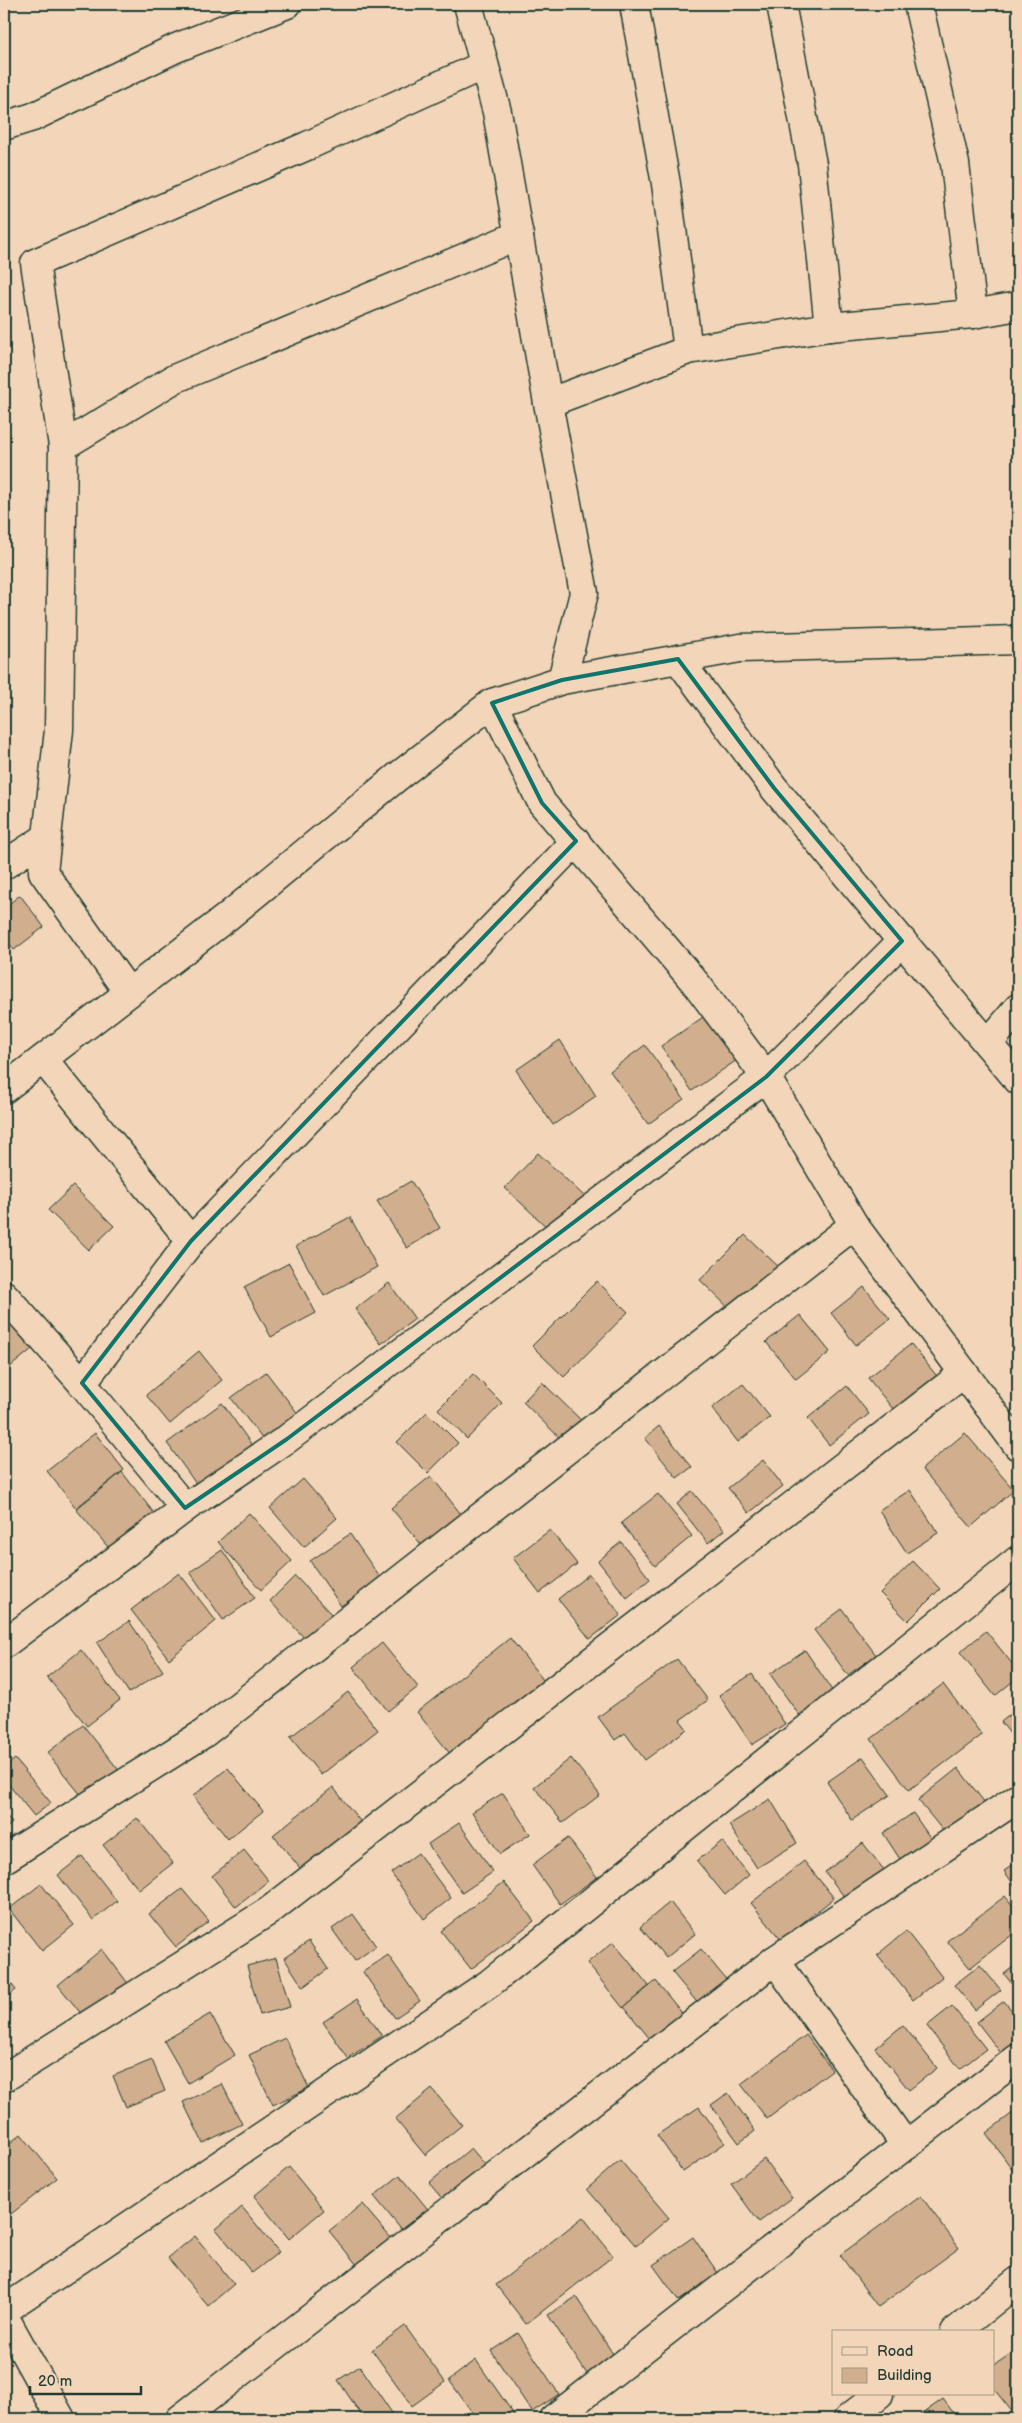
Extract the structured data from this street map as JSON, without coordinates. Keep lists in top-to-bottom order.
{
  "legend": ["Road", "Building"],
  "scale_bar": "20 m"
}
